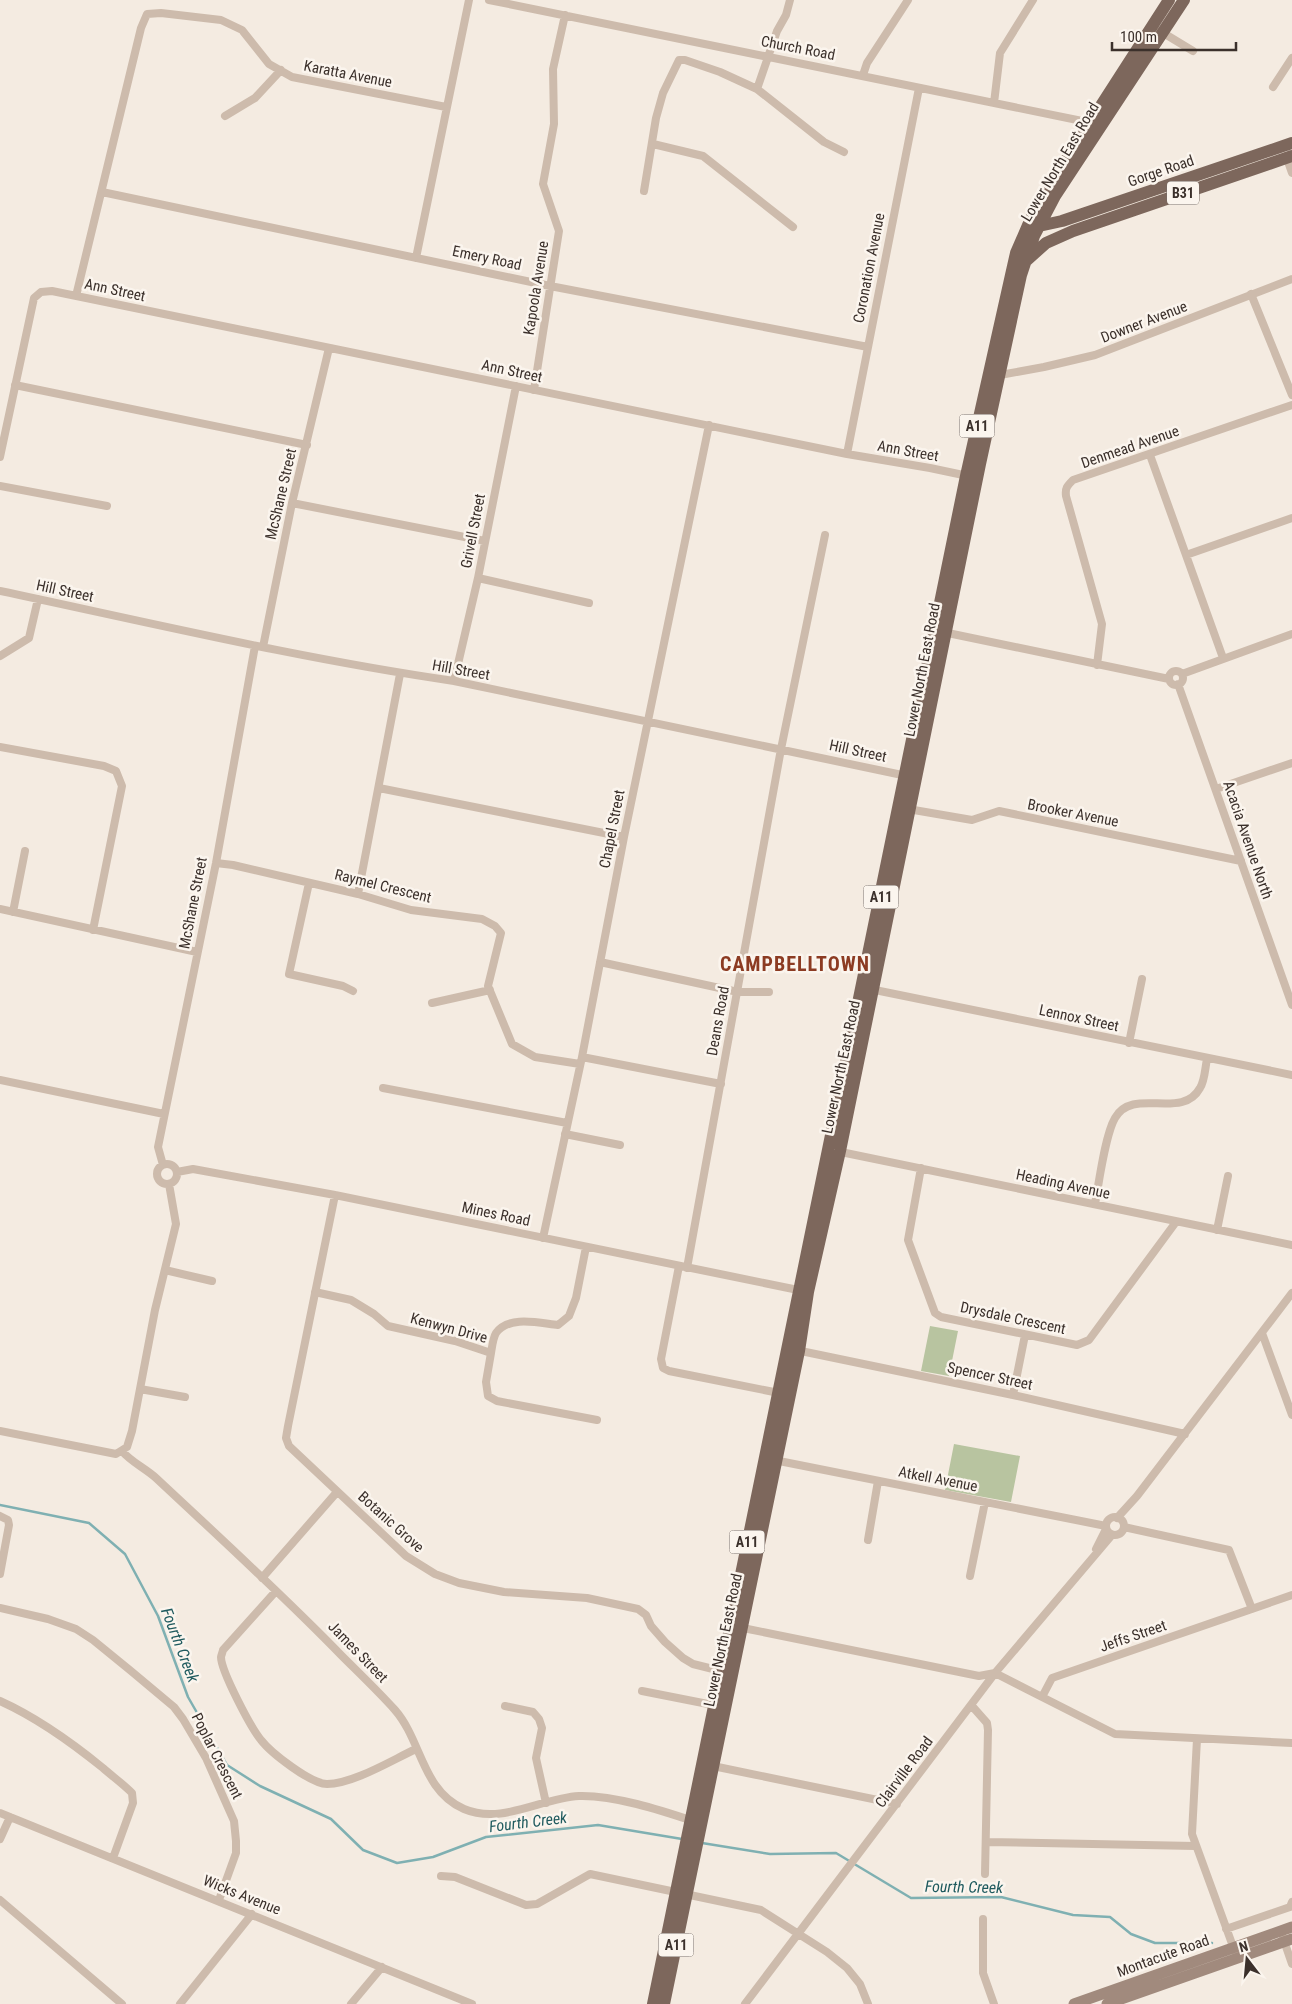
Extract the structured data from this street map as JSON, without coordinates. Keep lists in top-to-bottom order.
{
  "streets": {
    "main road": [
      "Lower North East Road",
      "Gorge Road",
      "B31",
      "A11",
      "Montacute Road"
    ],
    "street": [
      "Church Road",
      "Karatta Avenue",
      "Emery Road",
      "Coronation Avenue",
      "Kapoola Avenue",
      "Ann Street",
      "Downer Avenue",
      "Denmead Avenue",
      "McShane Street",
      "Grivell Street",
      "Hill Street",
      "Brooker Avenue",
      "Chapel Street",
      "Acacia Avenue North",
      "Raymel Crescent",
      "Lennox Street",
      "Deans Road",
      "Heading Avenue",
      "Mines Road",
      "Drysdale Crescent",
      "Kenwyn Drive",
      "Spencer Street",
      "Atkell Avenue",
      "Botanic Grove",
      "Jeffs Street",
      "James Street",
      "Poplar Crescent",
      "Clairville Road",
      "Wicks Avenue"
    ]
  },
  "crossings": [
    ["Church Road", "Lower North East Road"],
    ["Church Road", "Coronation Avenue"],
    ["Church Road", "Kapoola Avenue"],
    ["Karatta Avenue", "Emery Road"],
    ["Lower North East Road", "Gorge Road"],
    ["Lower North East Road", "Ann Street"],
    ["Lower North East Road", "Downer Avenue"],
    ["Lower North East Road", "Hill Street"],
    ["Lower North East Road", "Brooker Avenue"],
    ["Lower North East Road", "Lennox Street"],
    ["Lower North East Road", "Deans Road"],
    ["Lower North East Road", "Heading Avenue"],
    ["Lower North East Road", "Mines Road"],
    ["Lower North East Road", "Spencer Street"],
    ["Lower North East Road", "Atkell Avenue"],
    ["Lower North East Road", "Botanic Grove"],
    ["Lower North East Road", "James Street"],
    ["Emery Road", "Coronation Avenue"],
    ["Emery Road", "Kapoola Avenue"],
    ["Coronation Avenue", "Ann Street"],
    ["Kapoola Avenue", "Ann Street"],
    ["Ann Street", "McShane Street"],
    ["Ann Street", "Grivell Street"],
    ["Ann Street", "Chapel Street"],
    ["McShane Street", "Hill Street"],
    ["McShane Street", "Raymel Crescent"],
    ["McShane Street", "Mines Road"],
    ["Grivell Street", "Hill Street"],
    ["Hill Street", "Chapel Street"],
    ["Hill Street", "Deans Road"],
    ["Brooker Avenue", "Acacia Avenue North"],
    ["Chapel Street", "Raymel Crescent"],
    ["Chapel Street", "Mines Road"],
    ["Raymel Crescent", "Deans Road"],
    ["Deans Road", "Mines Road"],
    ["Heading Avenue", "Drysdale Crescent"],
    ["Mines Road", "Botanic Grove"],
    ["Kenwyn Drive", "Botanic Grove"],
    ["Atkell Avenue", "Clairville Road"],
    ["Poplar Crescent", "Wicks Avenue"]
  ],
  "districts": ["CAMPBELLTOWN"],
  "water": ["Fourth Creek"],
  "scale_bar": "100 m",
  "north": "top"
}
